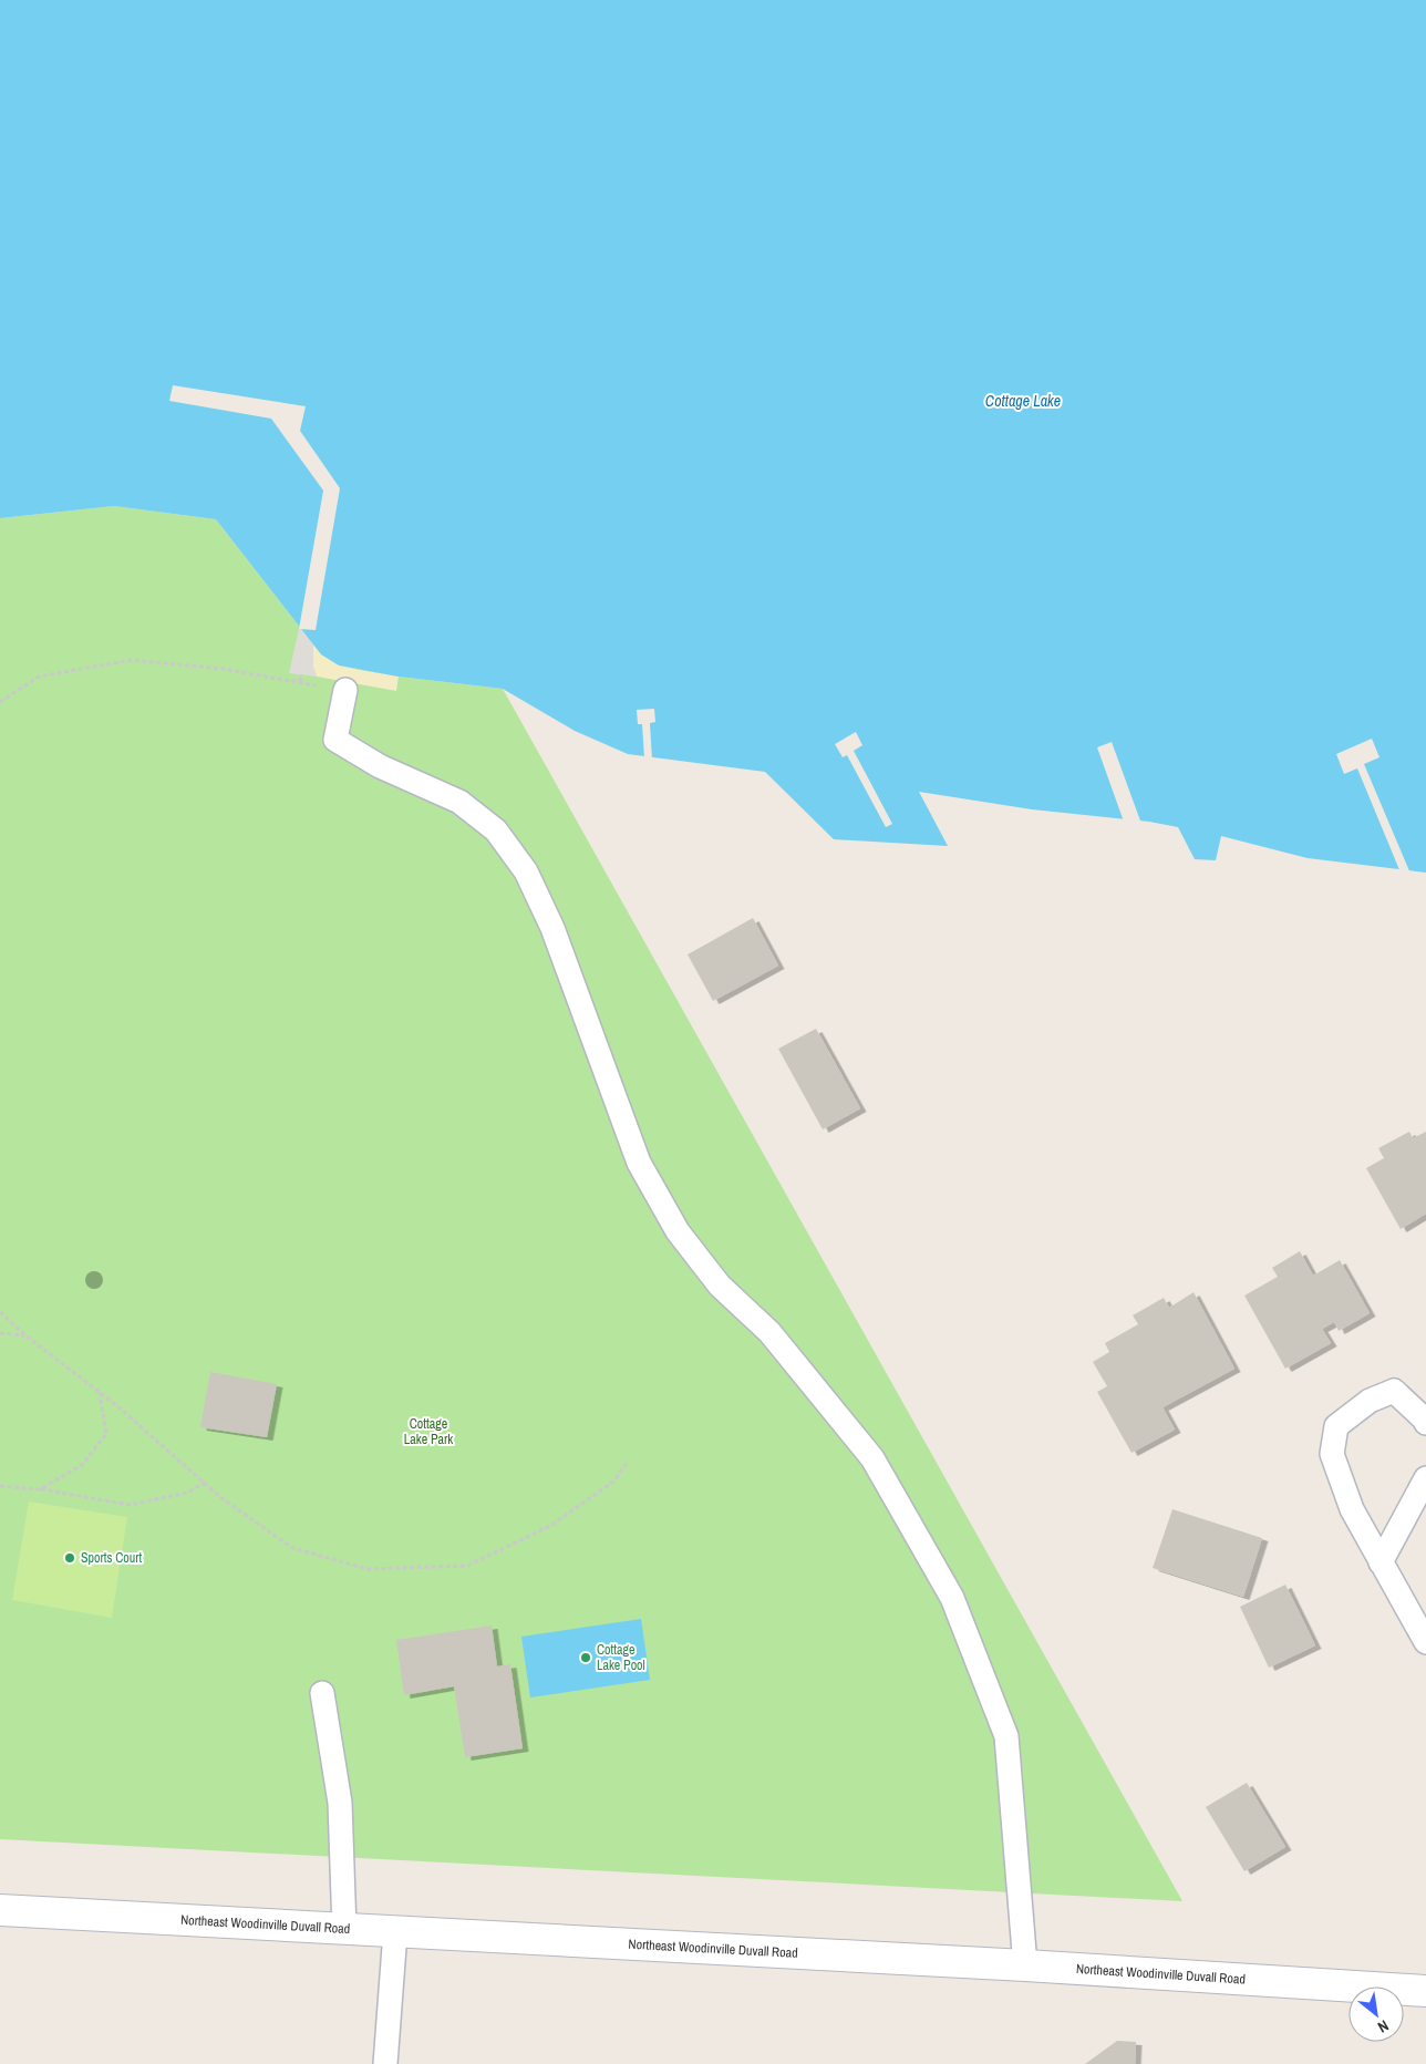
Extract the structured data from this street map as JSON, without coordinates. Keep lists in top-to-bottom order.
{
  "streets": {
    "main road": ["Northeast Woodinville Duvall Road"]
  },
  "water": ["Cottage Lake"],
  "parks": ["Cottage Lake Park"],
  "places": ["Sports Court", "Cottage Lake Pool"],
  "north": "bottom right"
}
